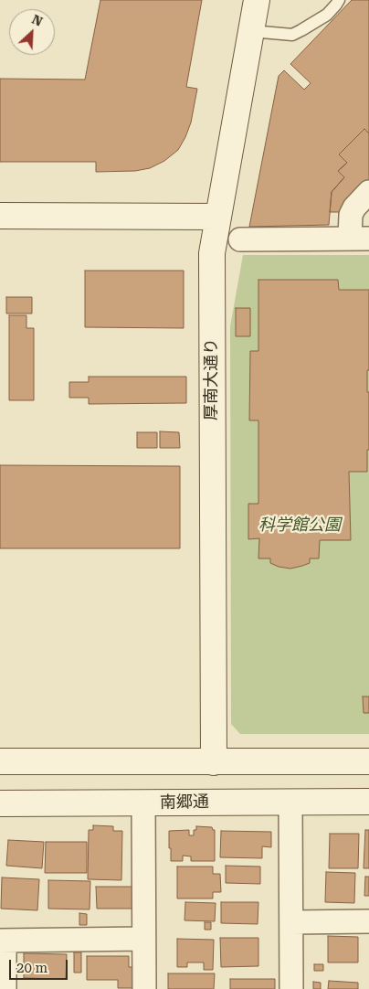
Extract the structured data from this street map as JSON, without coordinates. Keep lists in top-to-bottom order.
{
  "streets": {
    "street": ["厚南大通り", "南郷通"]
  },
  "parks": ["科学館公園"],
  "scale_bar": "20 m",
  "north": "top right"
}
